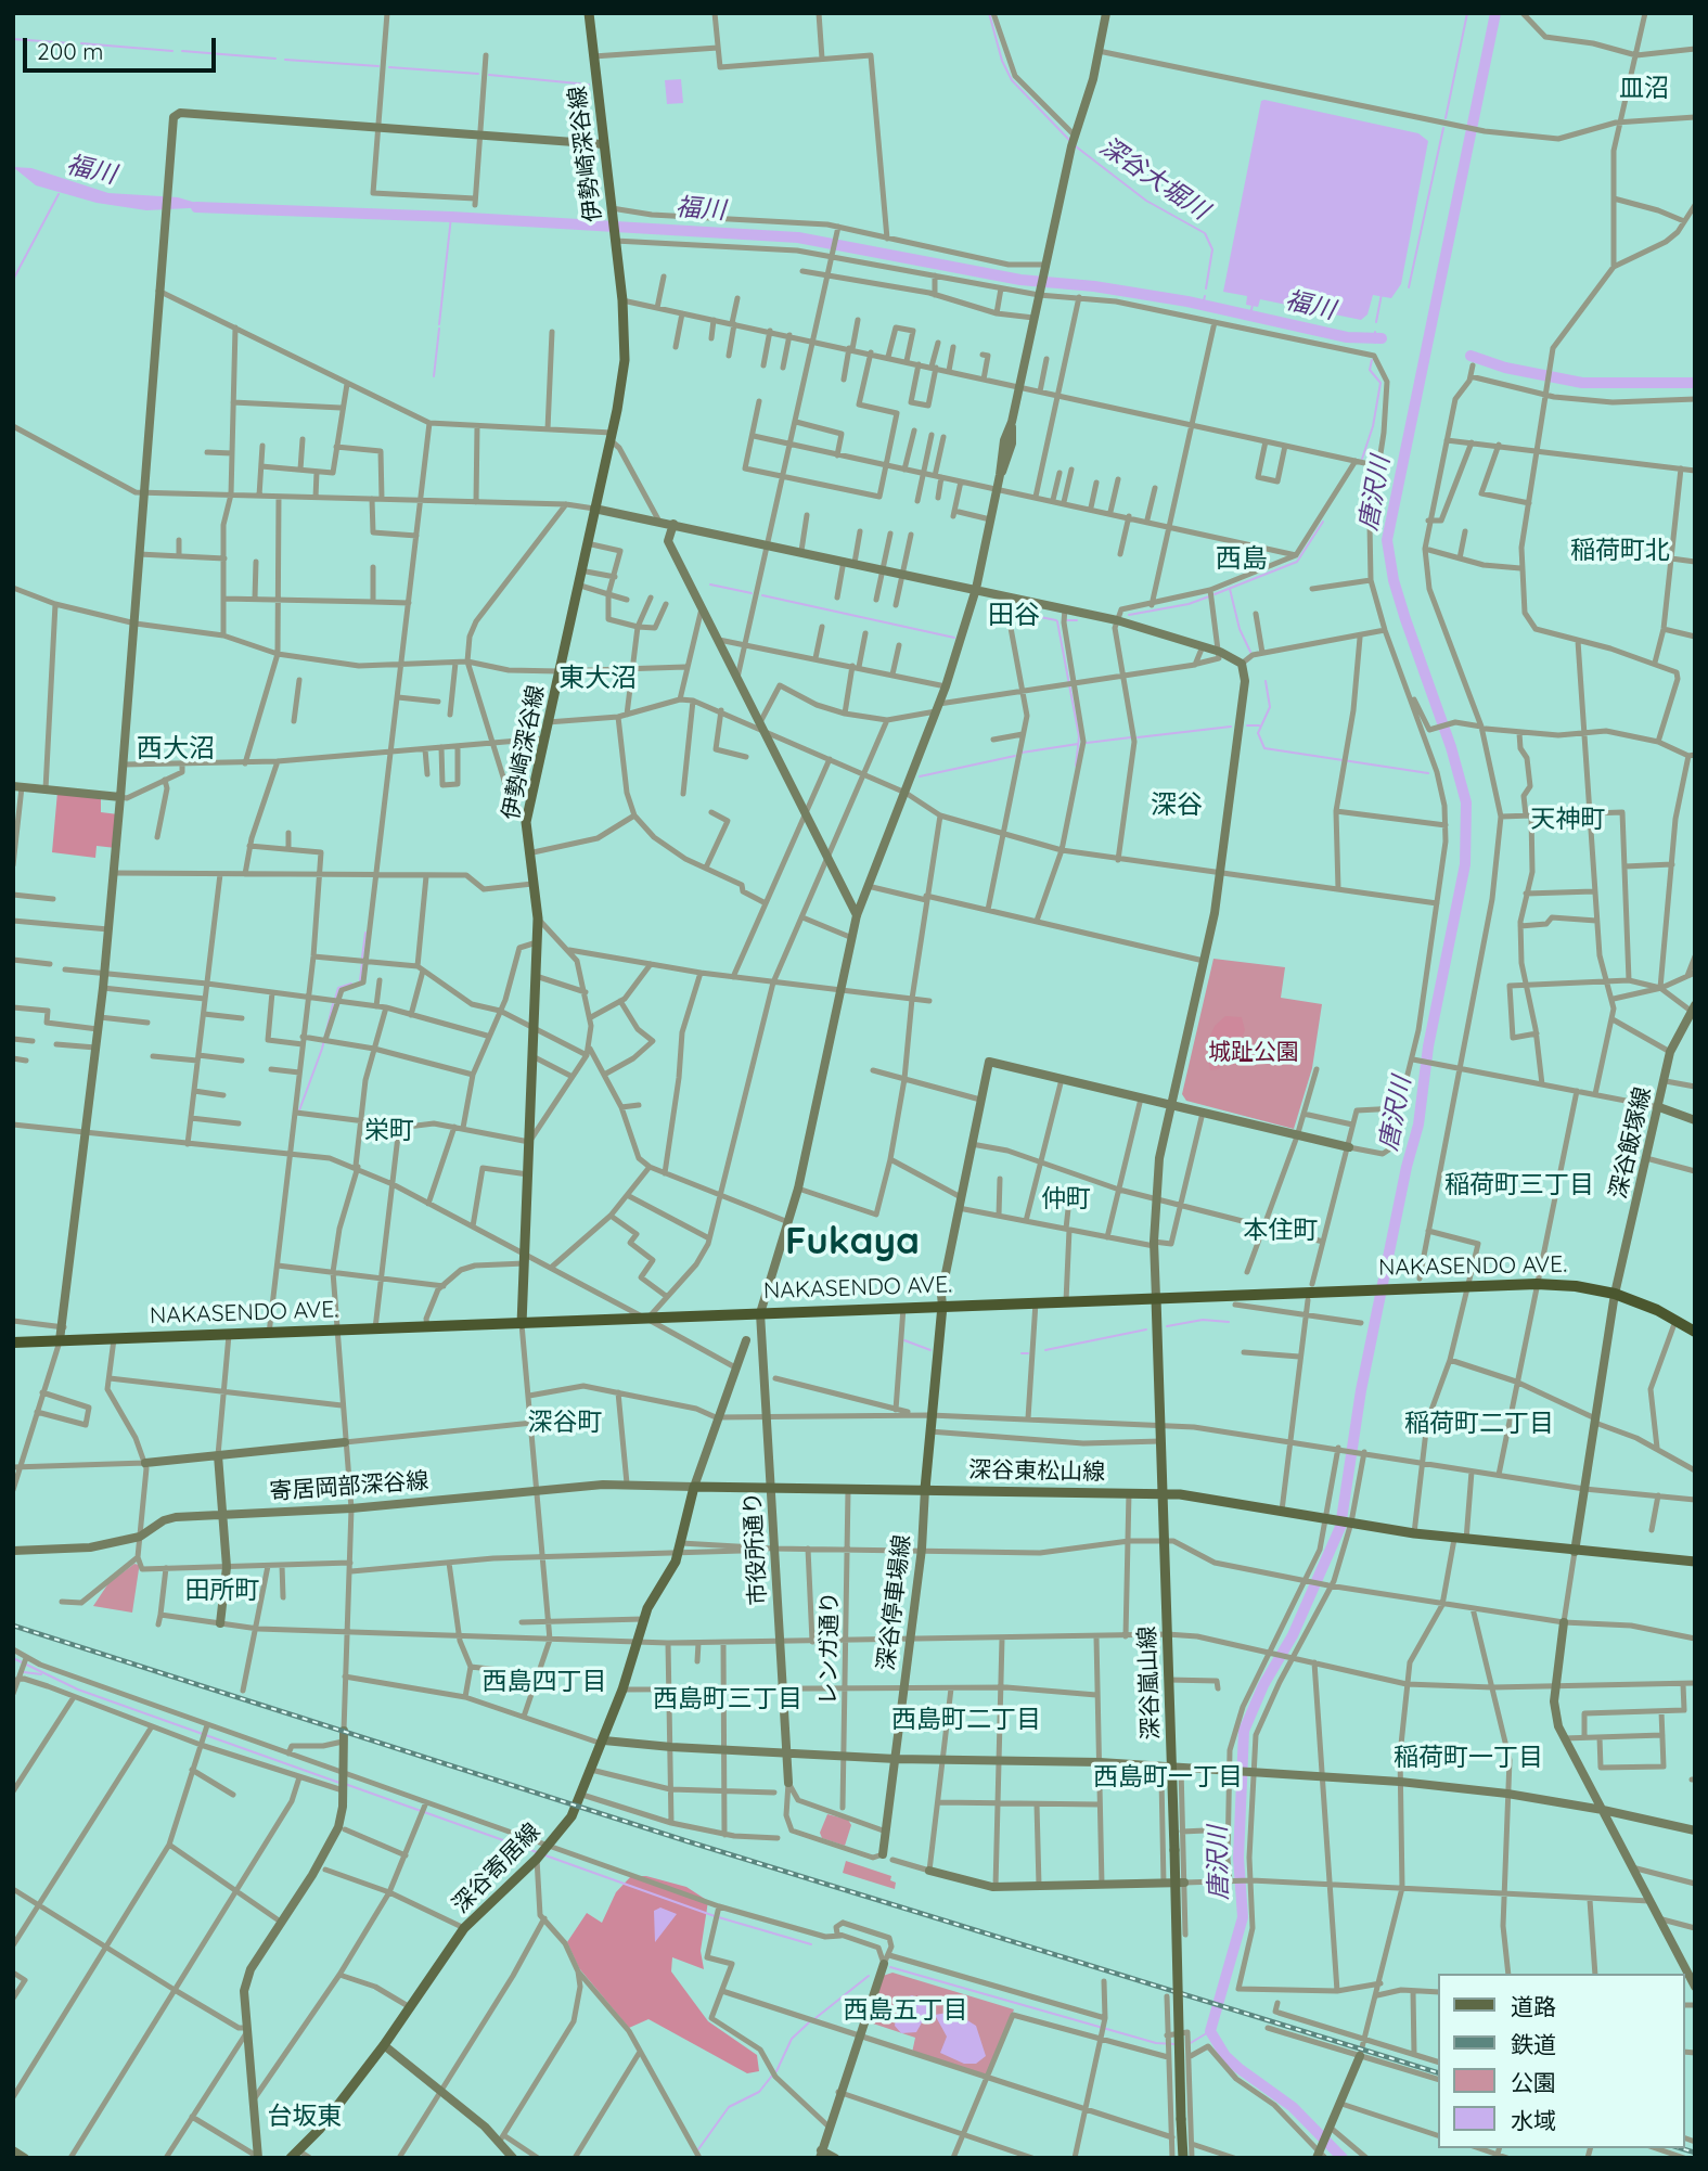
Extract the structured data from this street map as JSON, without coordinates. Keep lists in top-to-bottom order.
{
  "streets": {
    "highway": ["NAKASENDO AVE."],
    "main road": [
      "伊勢崎深谷線",
      "深谷東松山線",
      "深谷嵐山線",
      "深谷寄居線"
    ],
    "street": [
      "深谷飯塚線",
      "寄居岡部深谷線",
      "市役所通り",
      "深谷停車場線",
      "レンガ通り"
    ]
  },
  "crossings": [
    ["伊勢崎深谷線", "NAKASENDO AVE."],
    ["深谷飯塚線", "NAKASENDO AVE."],
    ["NAKASENDO AVE.", "市役所通り"],
    ["NAKASENDO AVE.", "深谷嵐山線"],
    ["深谷東松山線", "深谷停車場線"],
    ["深谷東松山線", "深谷嵐山線"],
    ["寄居岡部深谷線", "深谷寄居線"]
  ],
  "districts": [
    "皿沼",
    "稲荷町北",
    "西島",
    "田谷",
    "東大沼",
    "西大沼",
    "深谷",
    "天神町",
    "栄町",
    "稲荷町三丁目",
    "仲町",
    "本住町",
    "Fukaya",
    "深谷町",
    "稲荷町二丁目",
    "田所町",
    "西島四丁目",
    "西島町三丁目",
    "西島町二丁目",
    "稲荷町一丁目",
    "西島町一丁目",
    "西島五丁目",
    "台坂東"
  ],
  "water": ["福川", "深谷大堀川", "唐沢川"],
  "parks": ["城趾公園"],
  "legend": [
    "道路",
    "鉄道",
    "公園",
    "水域"
  ],
  "scale_bar": "200 m"
}
